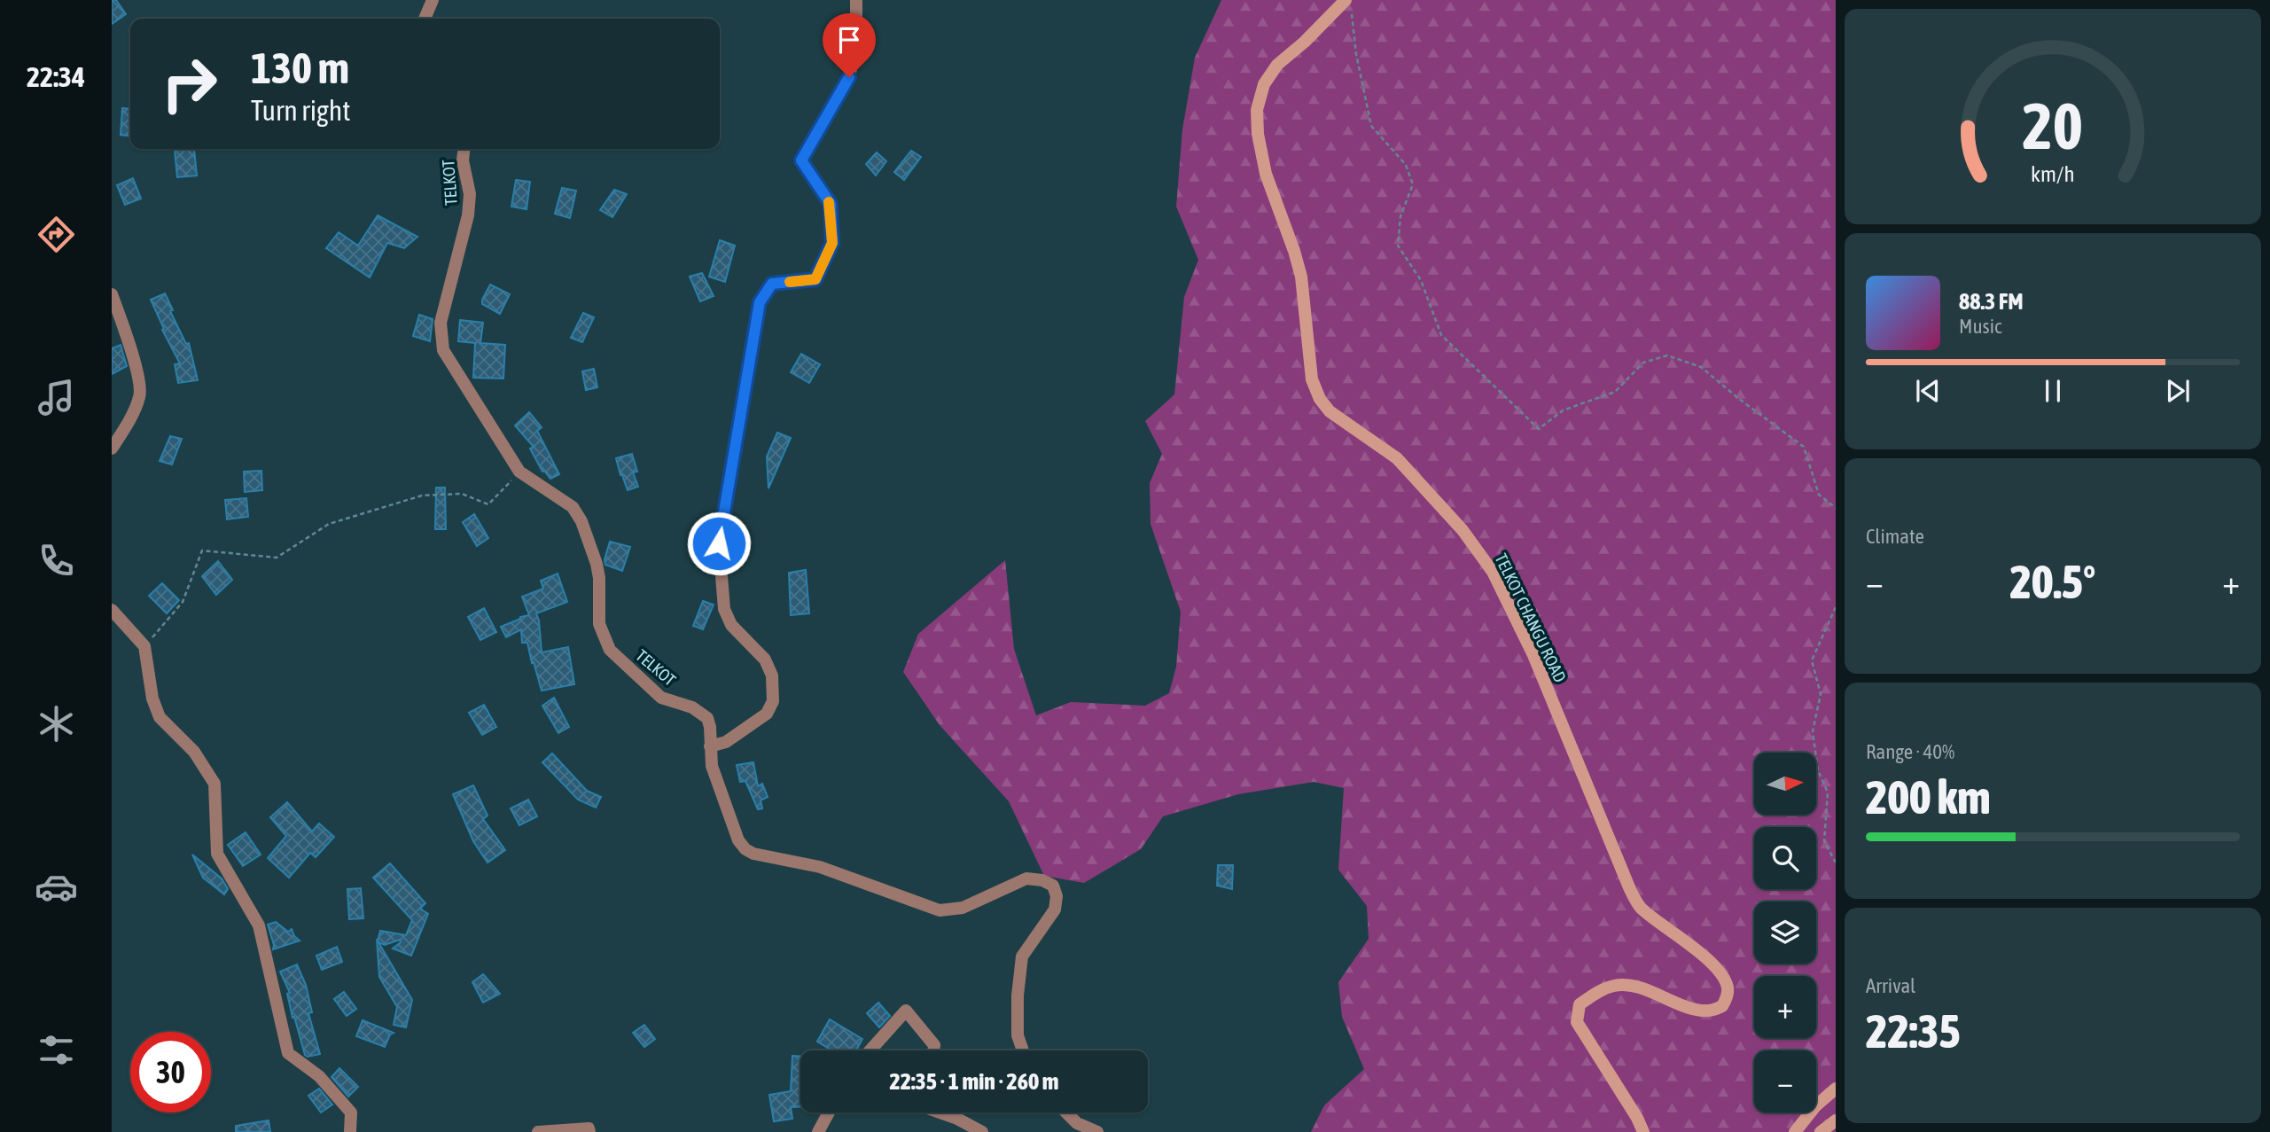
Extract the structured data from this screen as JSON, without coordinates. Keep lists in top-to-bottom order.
{
  "streets": {
    "street": ["TELKOT", "TELKOT CHANGU ROAD"]
  },
  "north": "right",
  "page": {
    "tabs": "22:34",
    "turn": ["130 m", "Turn right"],
    "song": ["88.3 FM", "Music"],
    "tile": [
      "Climate",
      ["Range · 40%", "200 km"],
      ["Arrival", "22:35"]
    ],
    "heat": ["−", "20.5°", "+"],
    "map_buttons": ["+", "−"],
    "limit": "30",
    "trip": "22:35 · 1 min · 260 m",
    "gauge": ["20", "km/h"]
  }
}
